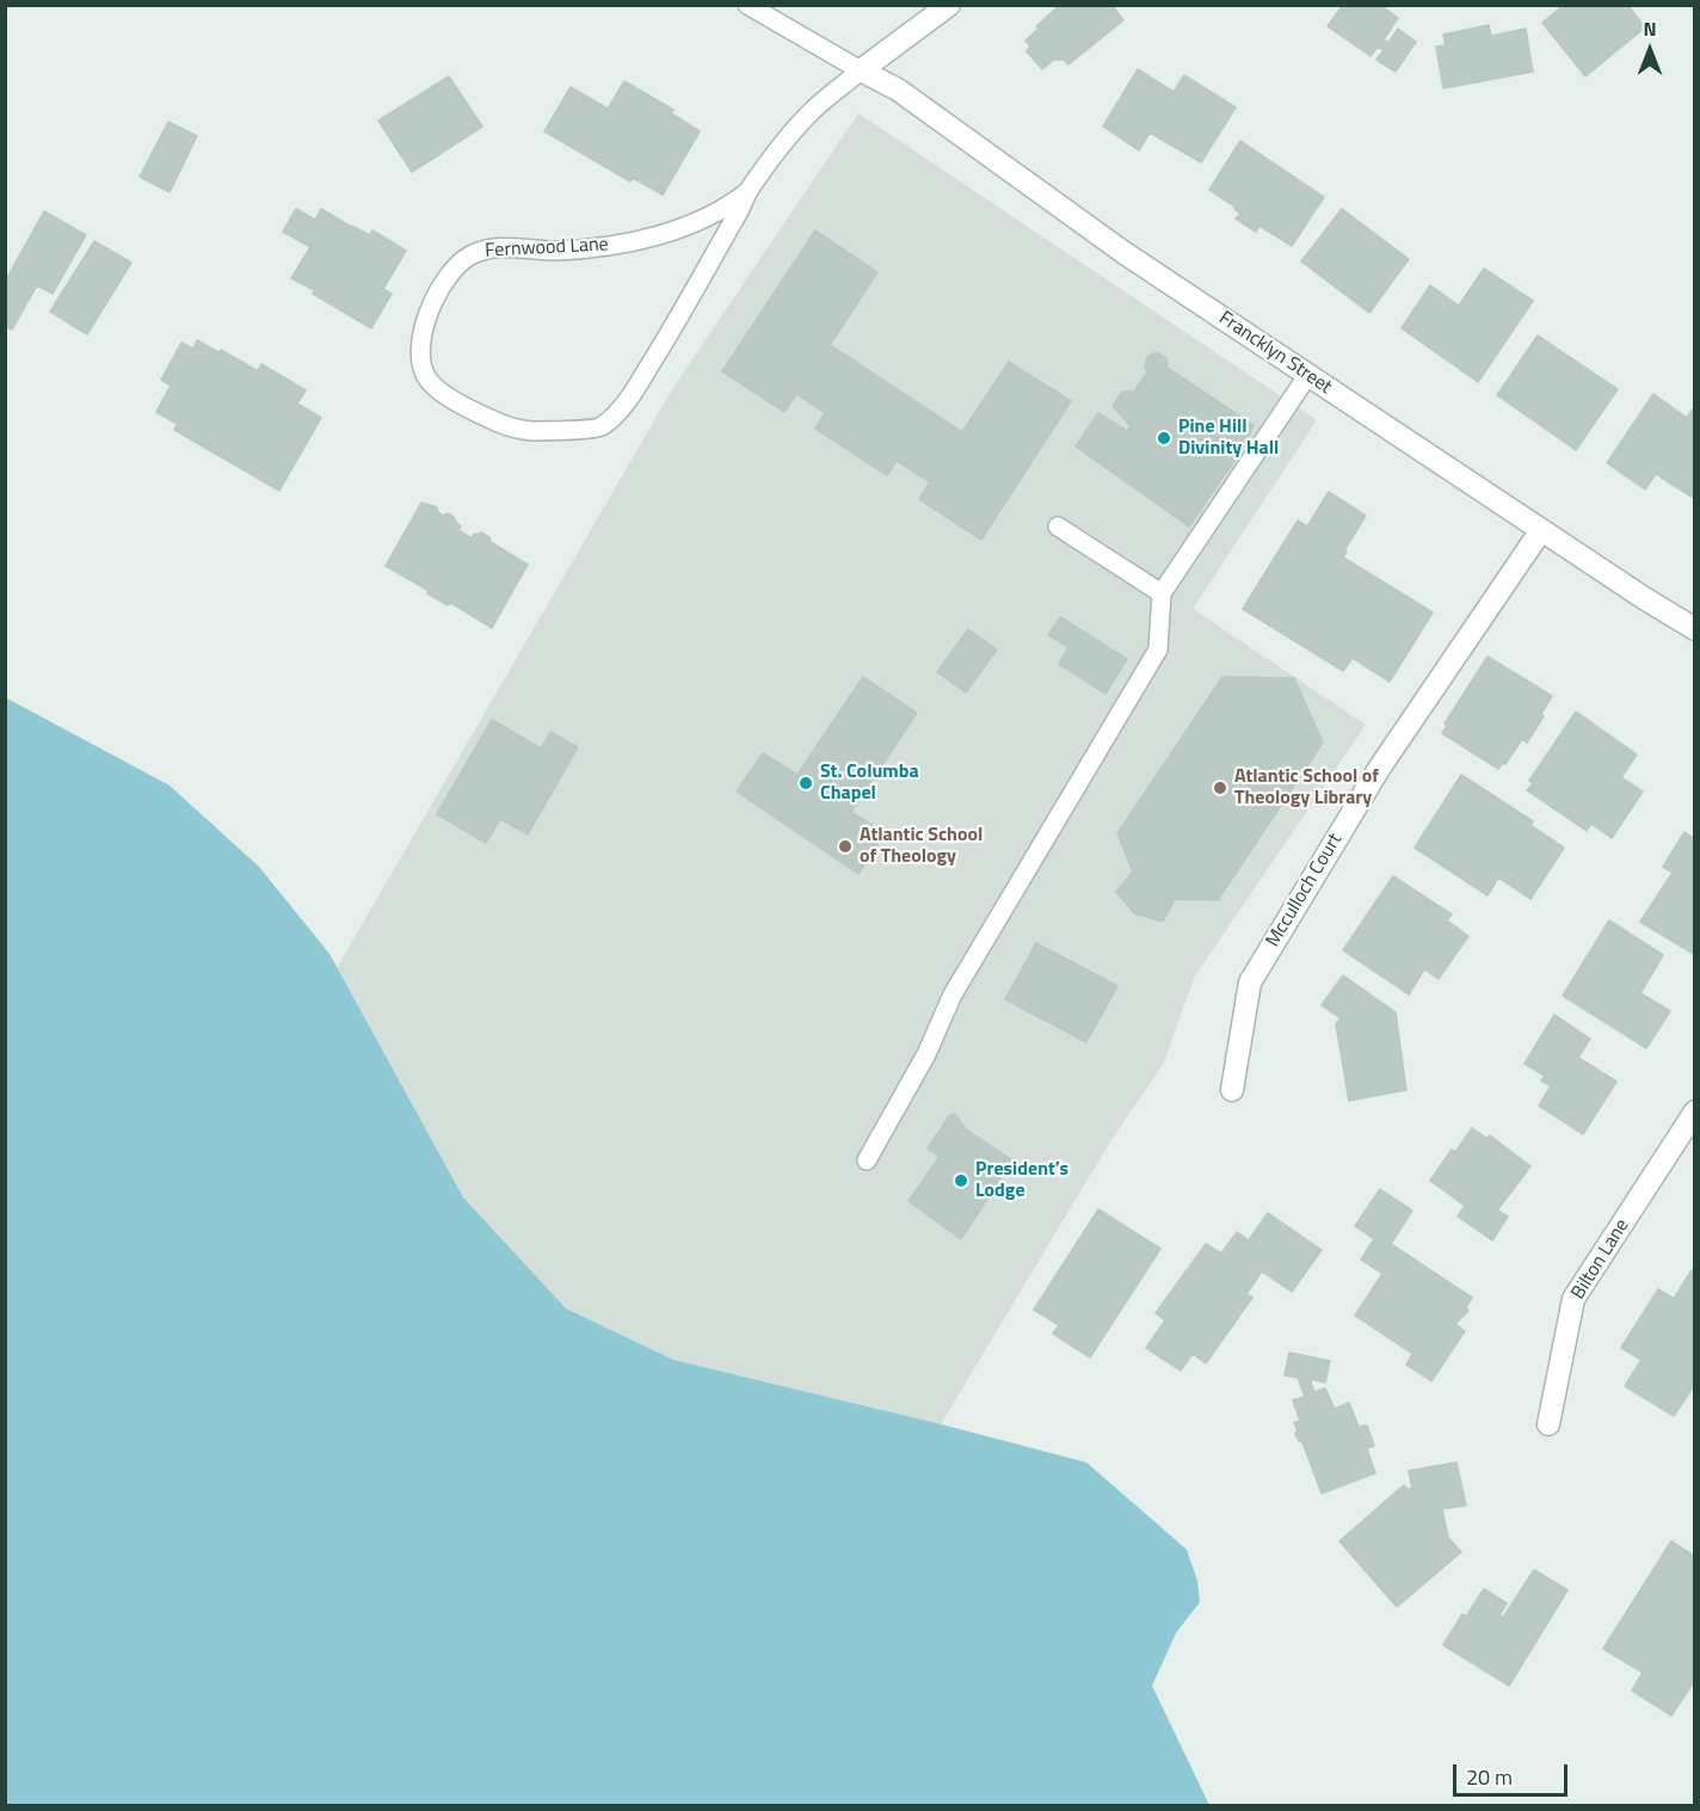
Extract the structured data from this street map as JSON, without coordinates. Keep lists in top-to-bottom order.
{
  "streets": {
    "street": ["Francklyn Street", "Mcculloch Court", "Bilton Lane"],
    "lane": ["Fernwood Lane"]
  },
  "crossings": [
    ["Fernwood Lane", "Francklyn Street"],
    ["Francklyn Street", "Mcculloch Court"]
  ],
  "places": [
    "Pine Hill Divinity Hall",
    "St. Columba Chapel",
    "Atlantic School of Theology Library",
    "Atlantic School of Theology",
    "President’s Lodge"
  ],
  "scale_bar": "20 m",
  "north": "top"
}
